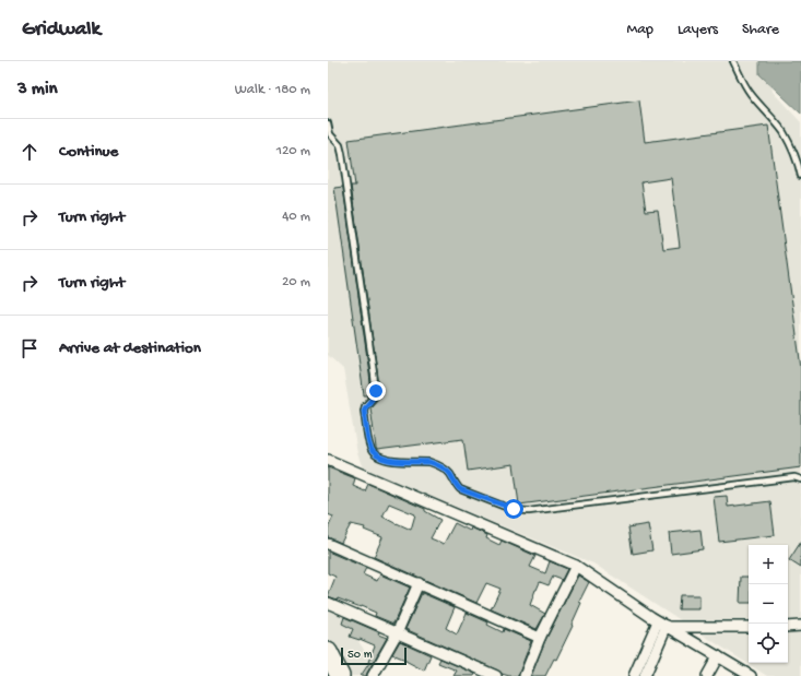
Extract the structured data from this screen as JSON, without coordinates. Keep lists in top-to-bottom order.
{
  "scale_bar": "50 m",
  "page": {
    "header": "Gridwalk",
    "nav": ["Map", "Layers", "Share"],
    "heading": ["3 min", "Walk · 180 m"],
    "list": [
      ["Continue", "120 m"],
      ["Turn right", "40 m"],
      ["Turn right", "20 m"],
      "Arrive at destination"
    ],
    "map_buttons": ["+", "−"],
    "scale": "50 m"
  }
}
